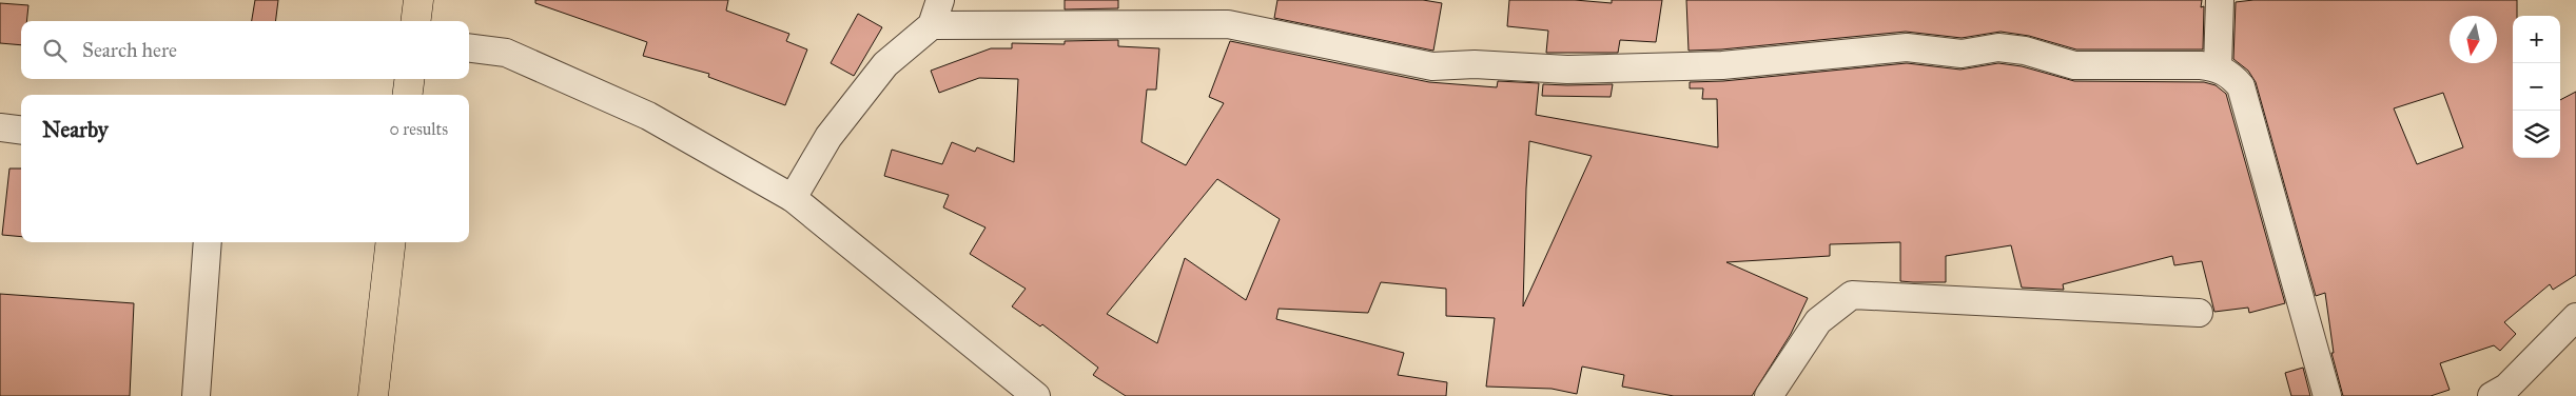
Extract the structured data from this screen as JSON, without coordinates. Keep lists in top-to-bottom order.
{
  "north": "bottom",
  "page": {
    "map_buttons": ["+", "−"],
    "search": "Search here",
    "heading": ["Nearby", "0 results"]
  }
}
